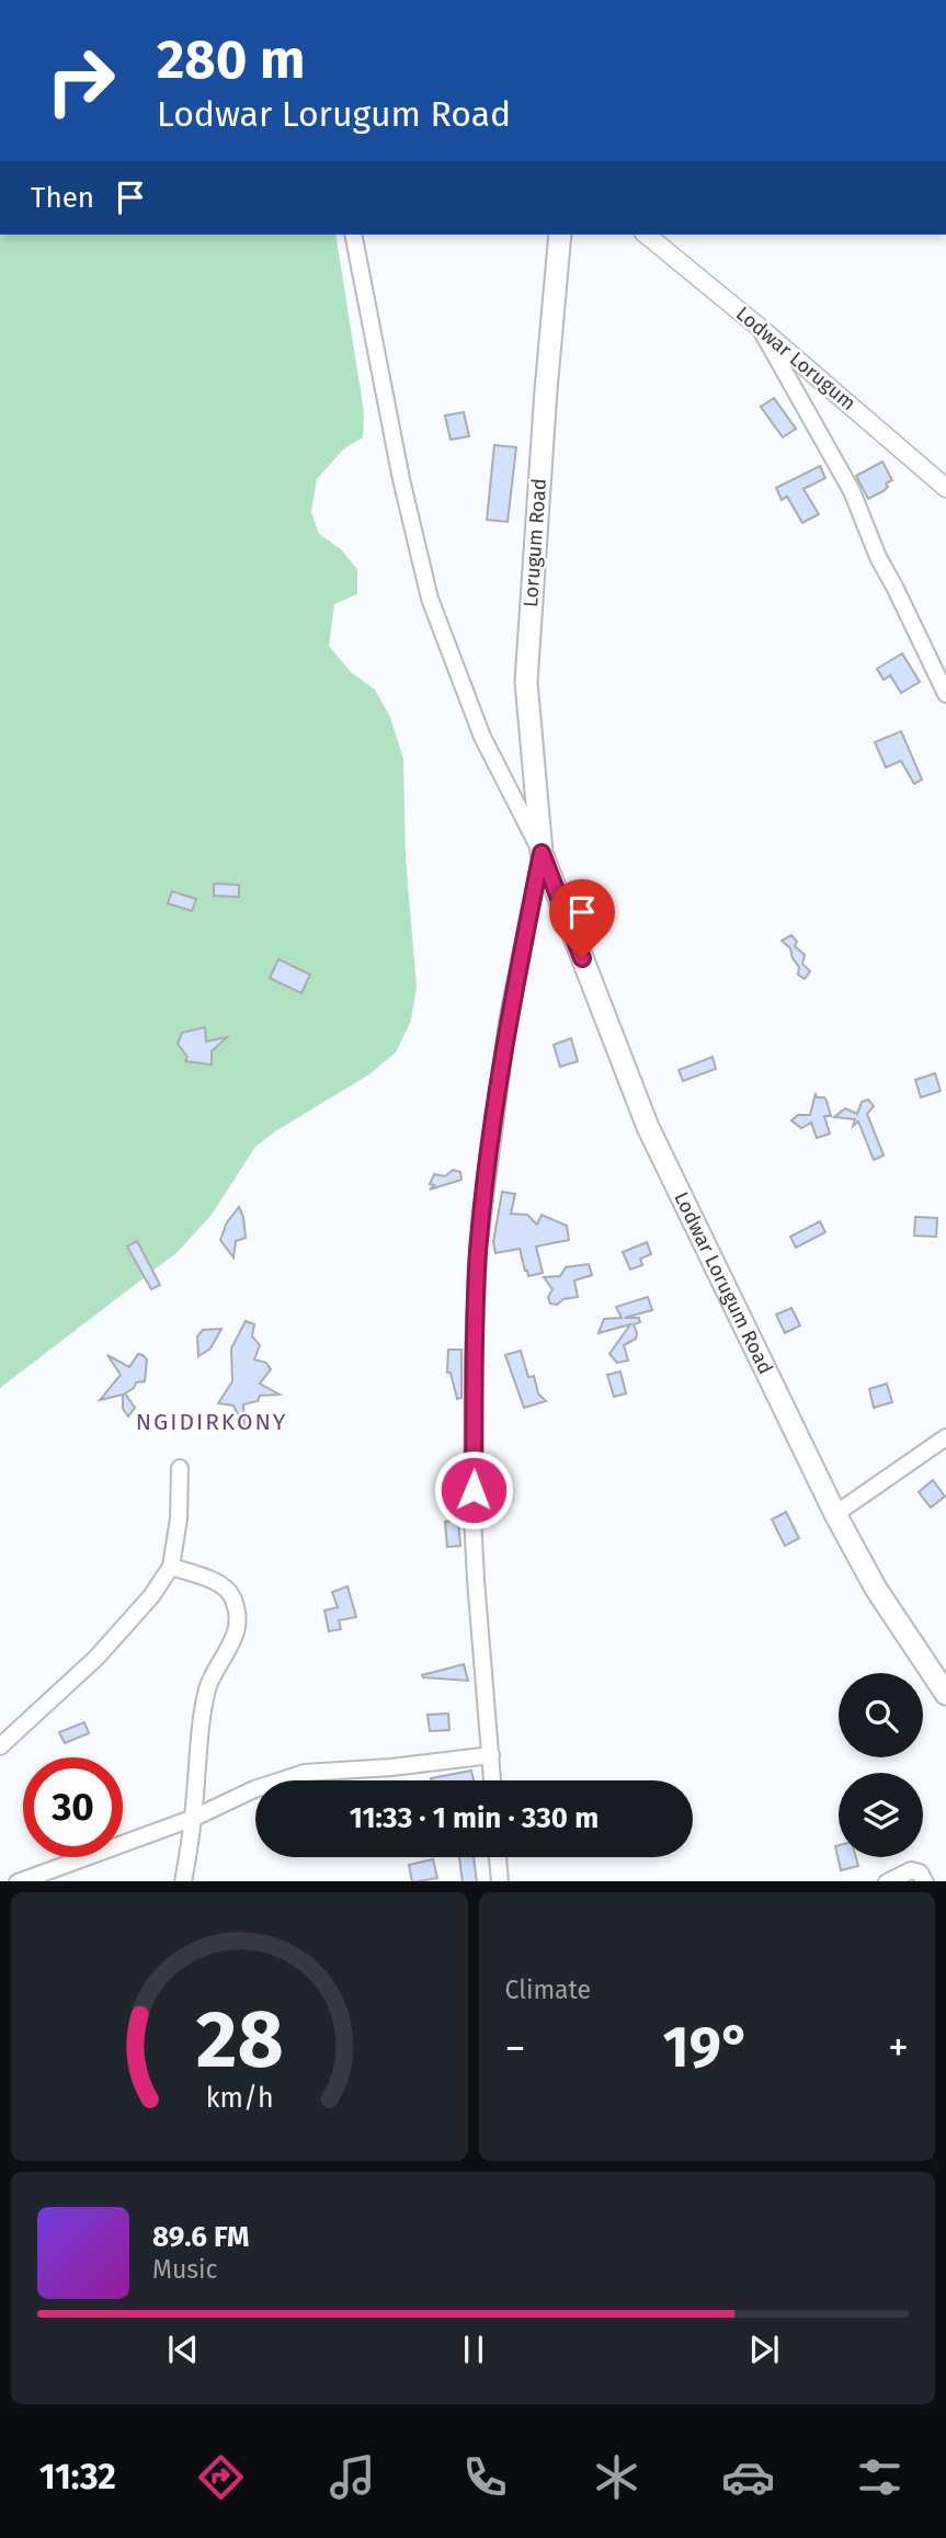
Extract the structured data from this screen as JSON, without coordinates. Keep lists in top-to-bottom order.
{
  "streets": {
    "main road": ["Lorugum Road", "Lodwar Lorugum Road"],
    "street": ["Lodwar Lorugum"]
  },
  "crossings": [
    ["Lorugum Road", "Lodwar Lorugum Road"]
  ],
  "districts": ["NGIDIRKONY"],
  "page": {
    "turn": ["280 m", "Lodwar Lorugum Road"],
    "then": "Then",
    "limit": "30",
    "trip": "11:33 · 1 min · 330 m",
    "tile": "Climate",
    "heat": ["−", "19°", "+"],
    "song": ["89.6 FM", "Music"],
    "tabs": "11:32",
    "gauge": ["28", "km/h"]
  }
}
